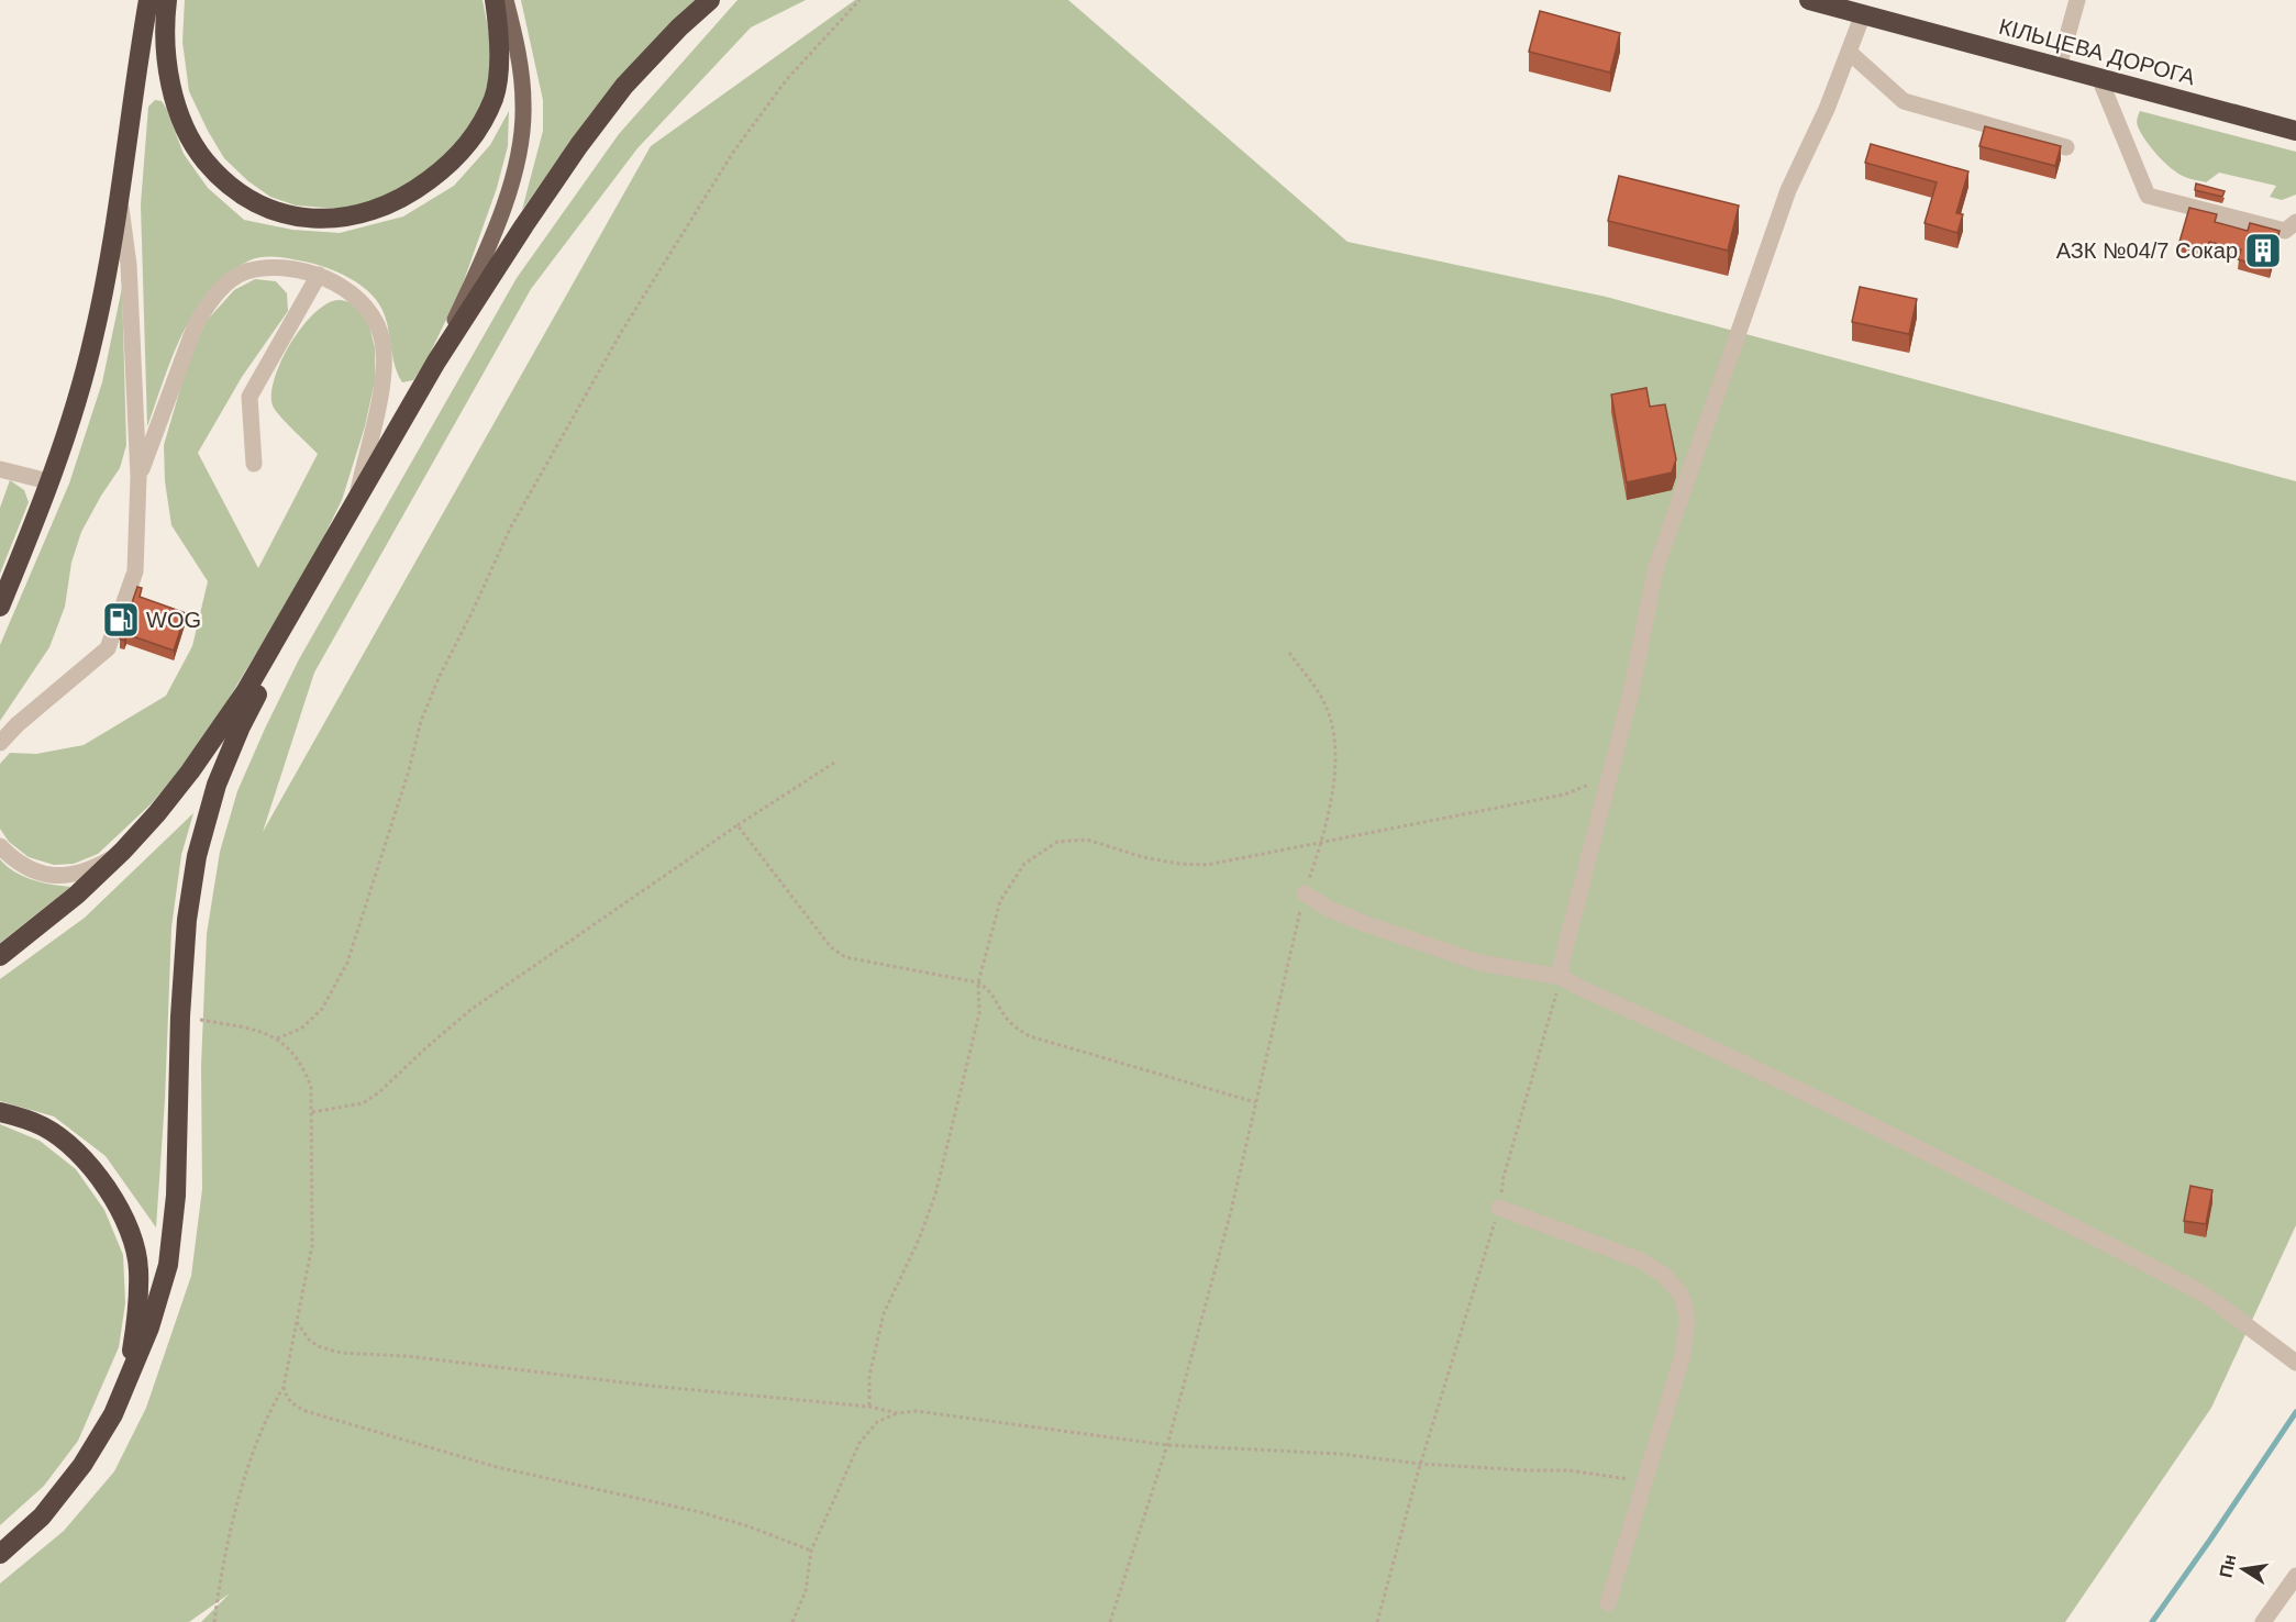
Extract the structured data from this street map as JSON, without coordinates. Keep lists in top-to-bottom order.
{
  "streets": {
    "highway": ["КІЛЬЦЕВА ДОРОГА"]
  },
  "places": {
    "building": ["АЗК №04/7 Сокар"],
    "fuel station": ["WOG"]
  },
  "north": "left"
}
